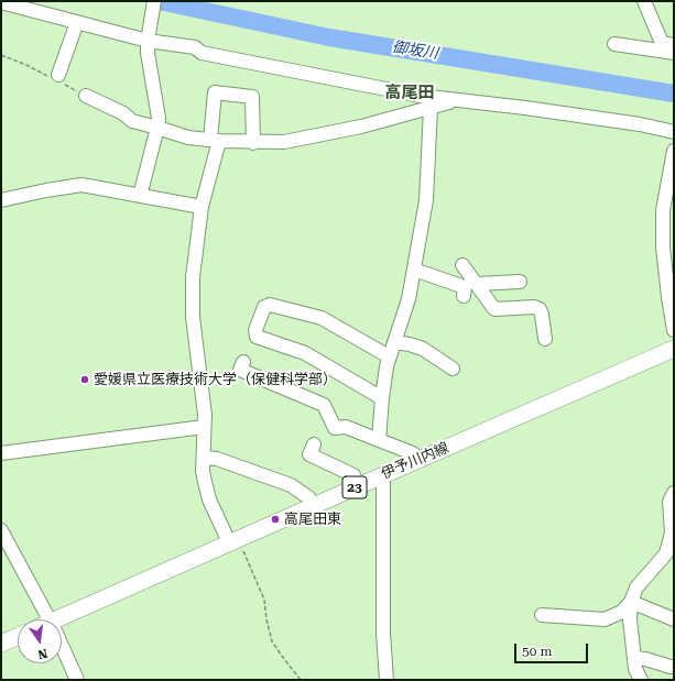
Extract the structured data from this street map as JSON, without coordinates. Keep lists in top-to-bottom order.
{
  "streets": {
    "main road": ["伊予川内線", "23"]
  },
  "districts": ["高尾田"],
  "water": ["御坂川"],
  "places": ["愛媛県立医療技術大学（保健科学部）", "高尾田東"],
  "scale_bar": "50 m",
  "north": "bottom"
}
